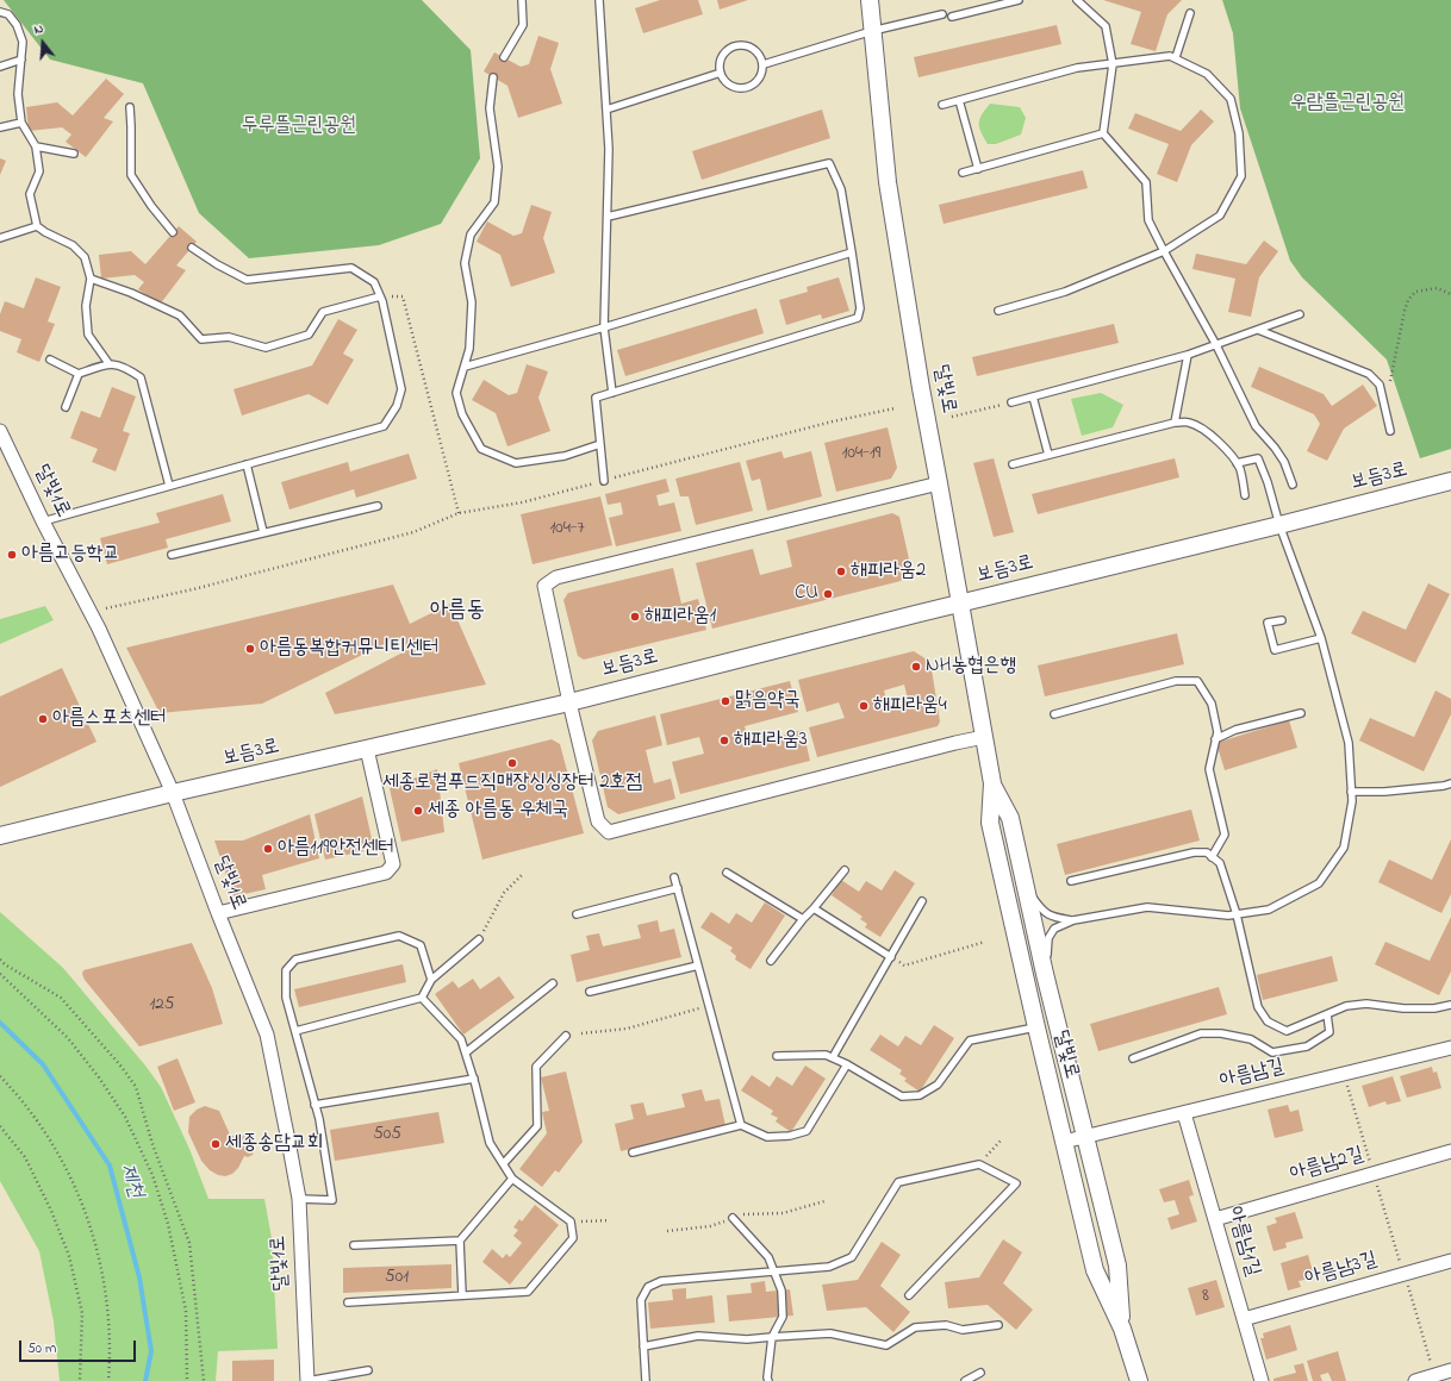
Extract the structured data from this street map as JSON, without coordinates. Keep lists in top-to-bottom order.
{
  "streets": {
    "street": [
      "달빛로",
      "보듬3로",
      "달빛1로",
      "아름남길",
      "아름남2길",
      "아름남1길",
      "아름남3길"
    ]
  },
  "crossings": [
    ["달빛로", "보듬3로"],
    ["달빛로", "아름남길"],
    ["보듬3로", "달빛1로"],
    ["아름남길", "아름남1길"],
    ["아름남2길", "아름남1길"],
    ["아름남1길", "아름남3길"]
  ],
  "districts": ["아름동"],
  "water": ["제천"],
  "parks": ["우람뜰근린공원", "두루뜰근린공원"],
  "places": [
    "아름고등학교",
    "해피라움2",
    "CU",
    "해피라움1",
    "아름동복합커뮤니티센터",
    "NH농협은행",
    "맑음약국",
    "해피라움4",
    "아름스포츠센터",
    "해피라움3",
    "세종로컬푸드직매장싱싱장터 2호점",
    "세종 아름동 우체국",
    "아름119안전센터",
    "세종송담교회"
  ],
  "house_numbers": [
    "104-19",
    "104-7",
    "125",
    "505",
    "501",
    "8"
  ],
  "scale_bar": "50 m",
  "north": "top"
}
